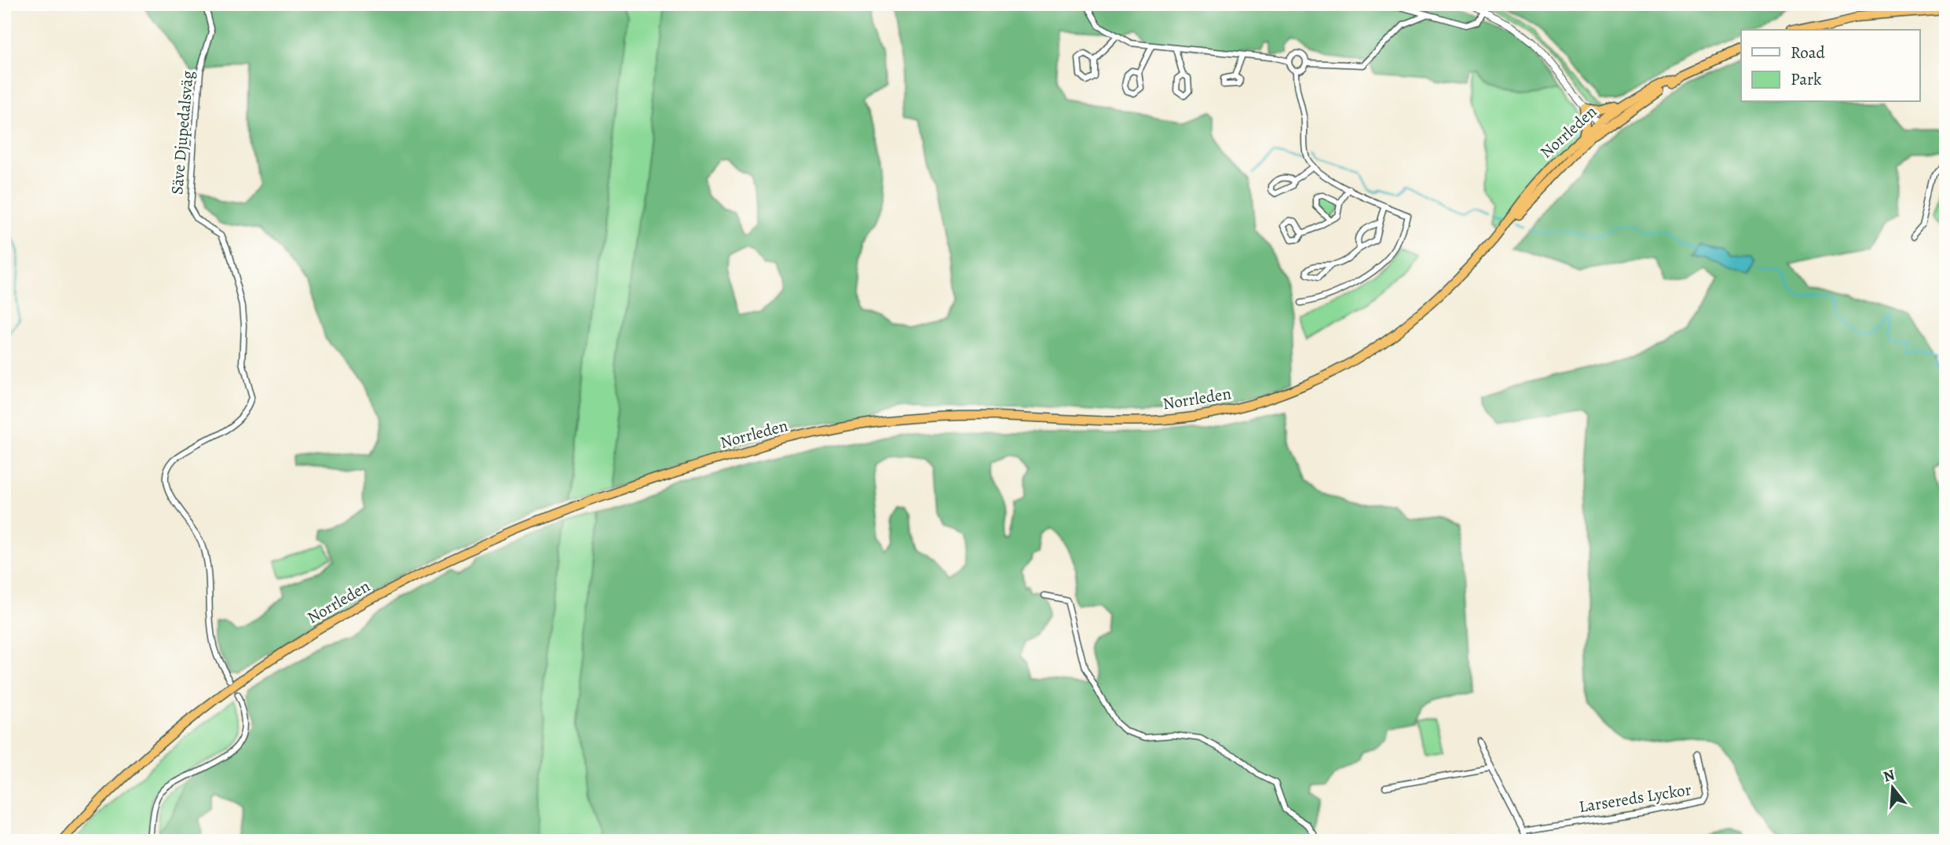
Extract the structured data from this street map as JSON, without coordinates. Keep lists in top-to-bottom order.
{
  "streets": {
    "highway": ["Norrleden"],
    "street": ["Säve Djupedalsväg", "Larsereds Lyckor"]
  },
  "legend": ["Road", "Park"],
  "north": "top"
}
